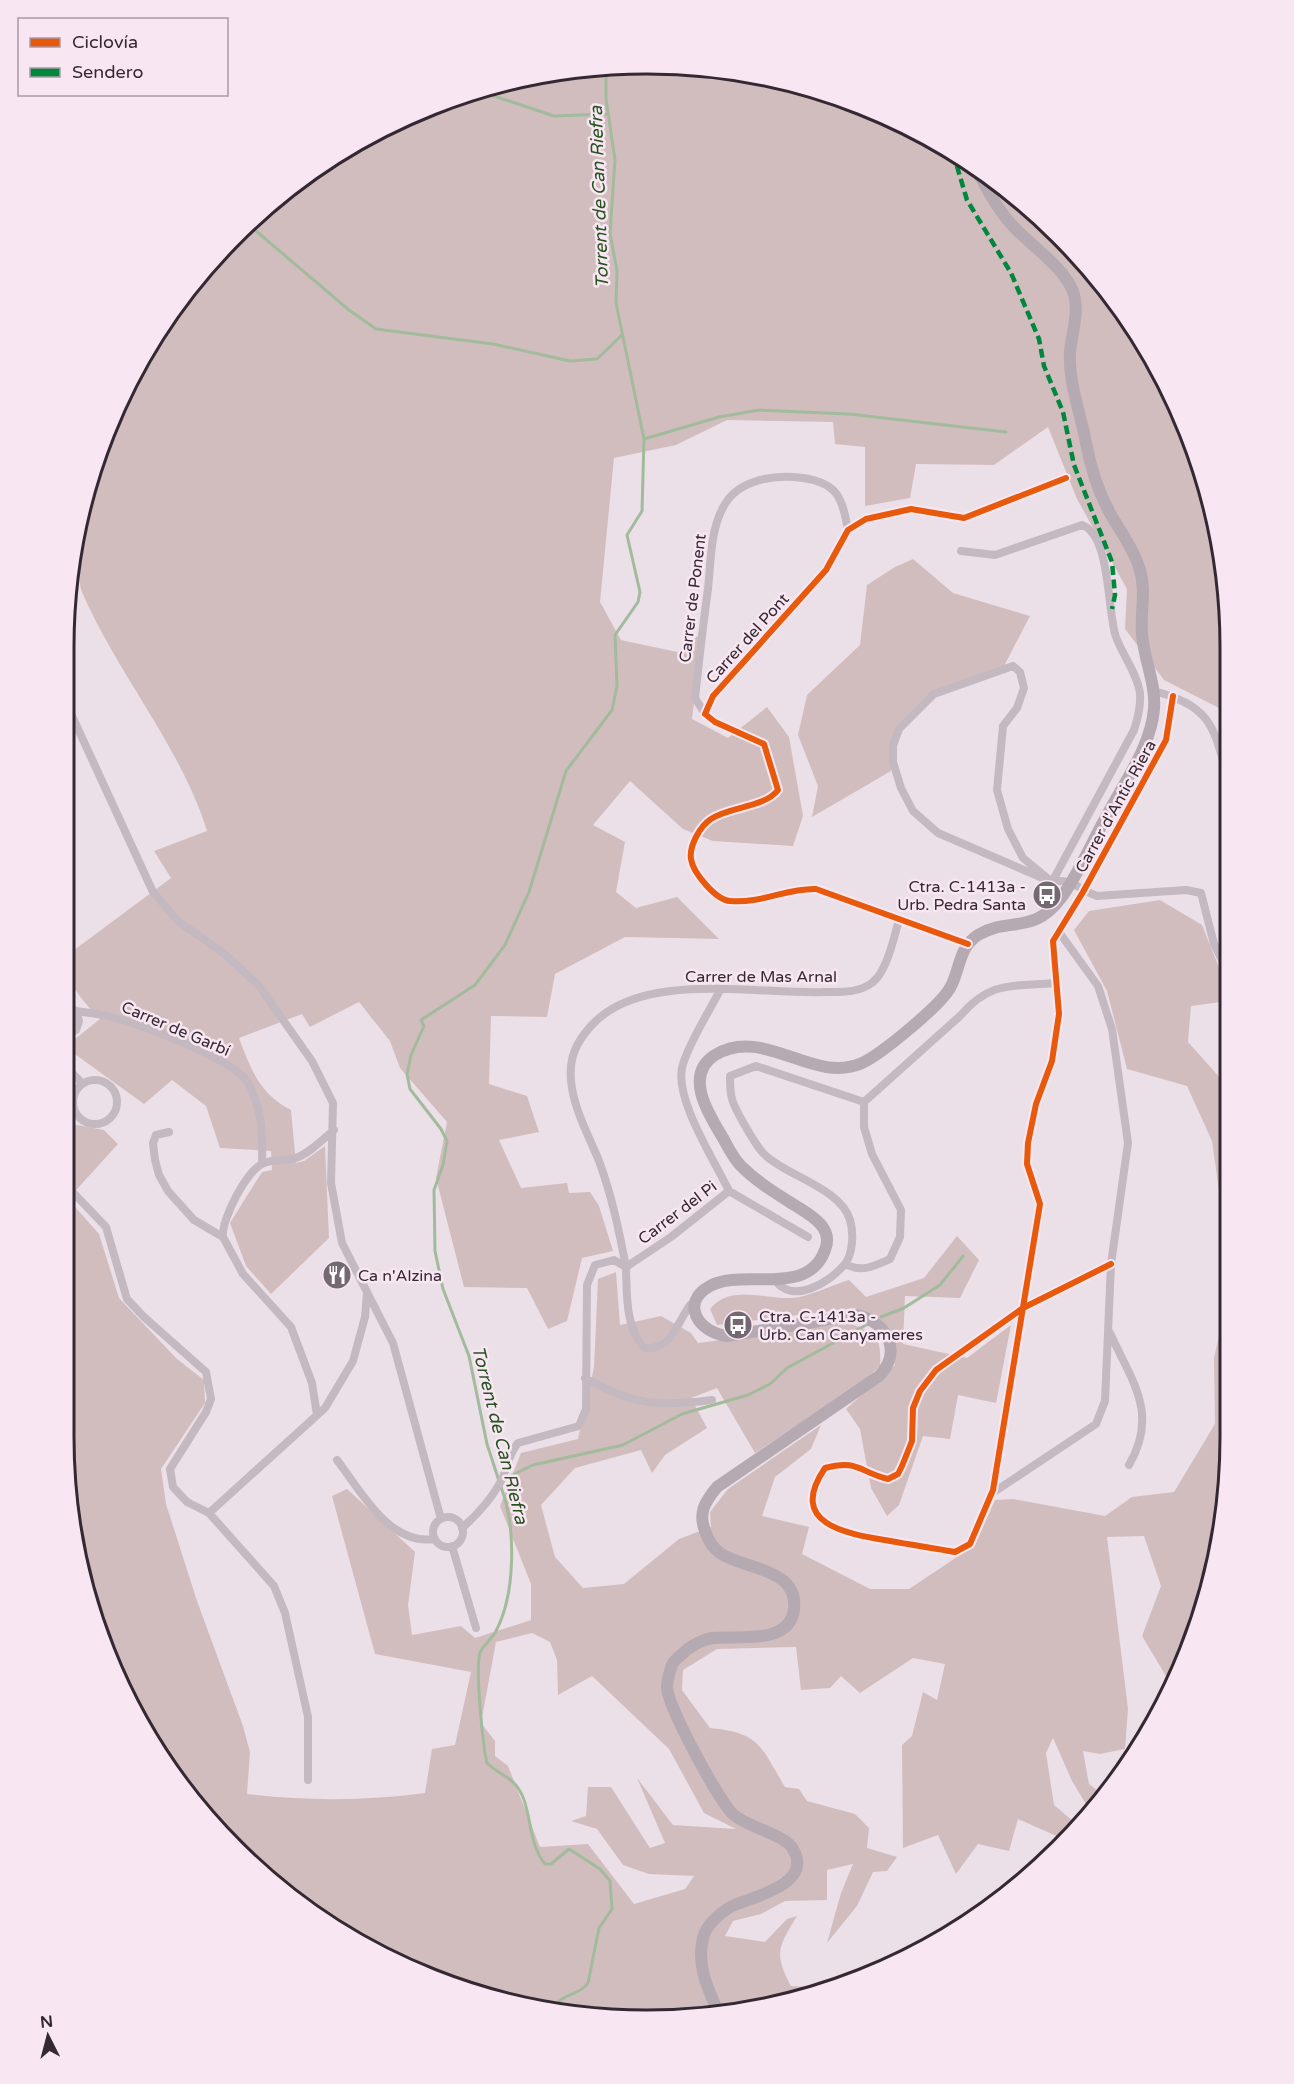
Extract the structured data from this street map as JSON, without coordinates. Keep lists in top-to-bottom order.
{
  "streets": {
    "street": [
      "Carrer de Ponent",
      "Carrer del Pont",
      "Carrer d'Antic Riera",
      "Carrer de Mas Arnal",
      "Carrer de Garbí",
      "Carrer del Pi"
    ]
  },
  "crossings": [
    ["Carrer de Ponent", "Carrer del Pont"],
    ["Carrer de Mas Arnal", "Carrer del Pi"]
  ],
  "water": ["Torrent de Can Riefra"],
  "places": {
    "bus stop": ["Ctra. C-1413a - Urb. Pedra Santa", "Ctra. C-1413a - Urb. Can Canyameres"],
    "restaurant": ["Ca n'Alzina"]
  },
  "legend": ["Ciclovía", "Sendero"],
  "north": "top"
}
